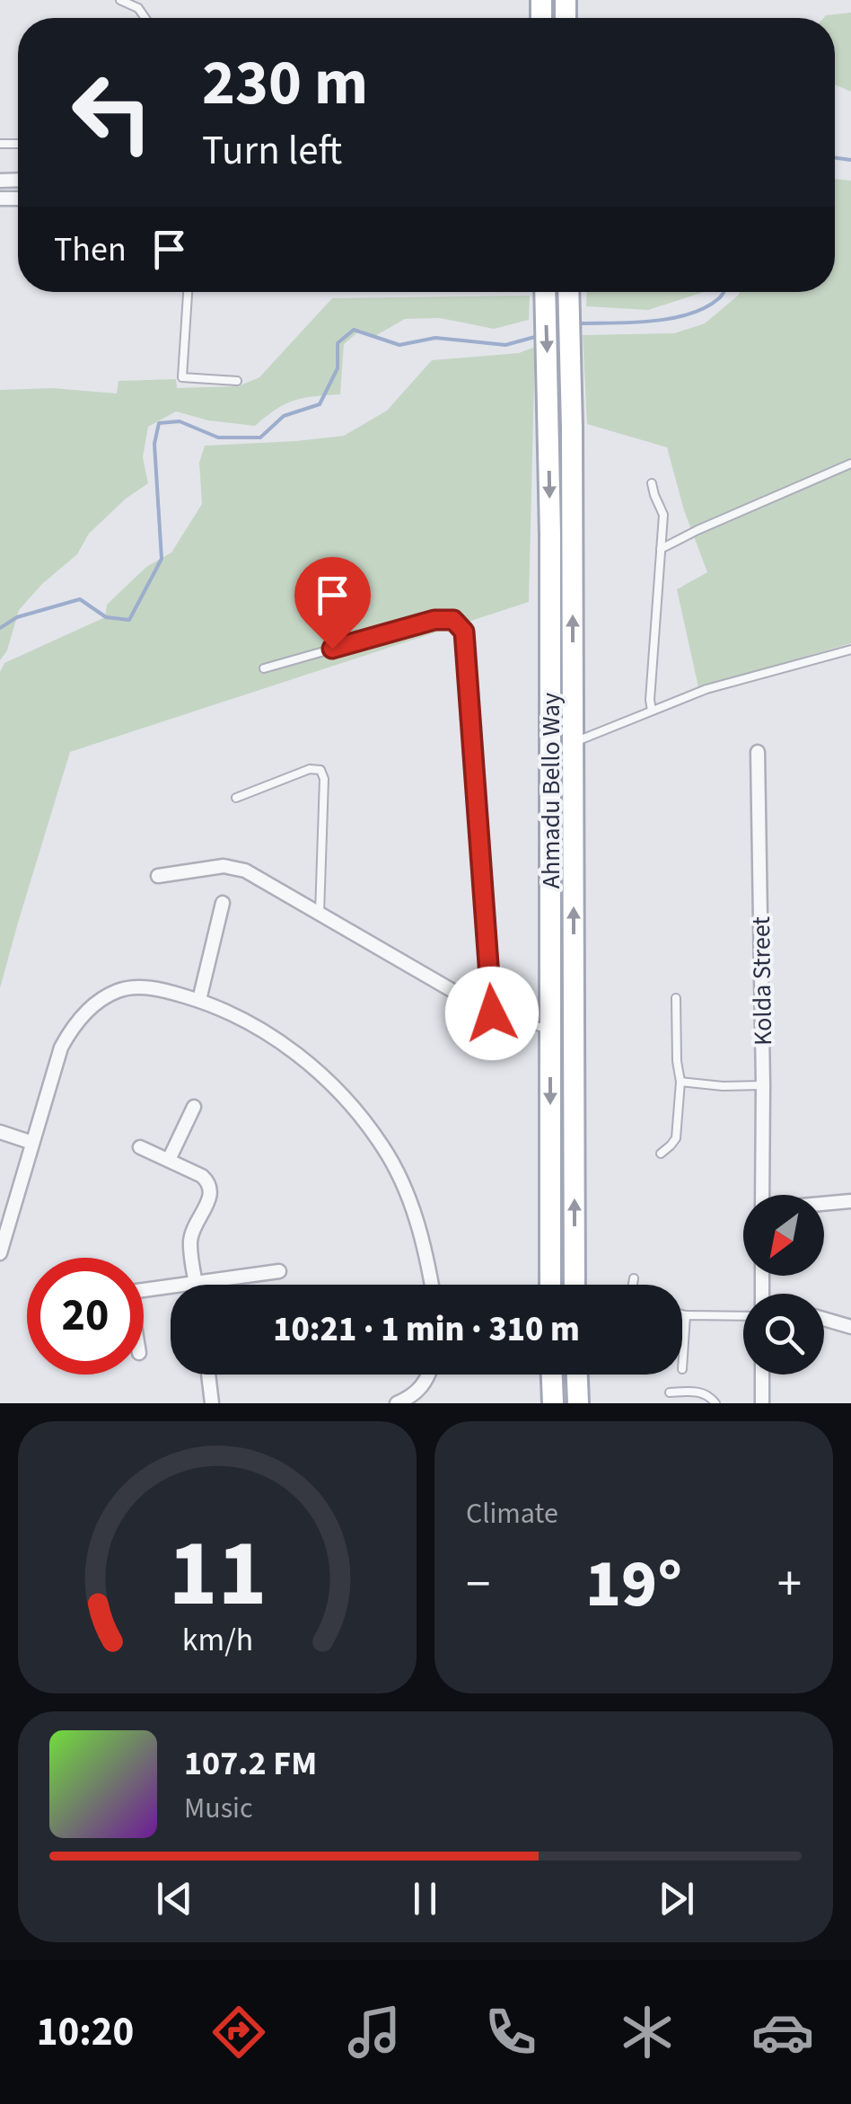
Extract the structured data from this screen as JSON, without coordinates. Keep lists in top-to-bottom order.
{
  "streets": {
    "main road": ["Ahmadu Bello Way"],
    "street": ["Kolda Street"]
  },
  "north": "bottom left",
  "page": {
    "turn": ["230 m", "Turn left"],
    "then": "Then",
    "limit": "20",
    "trip": "10:21 · 1 min · 310 m",
    "tile": "Climate",
    "heat": ["−", "19°", "+"],
    "song": ["107.2 FM", "Music"],
    "tabs": "10:20",
    "gauge": ["11", "km/h"]
  }
}
